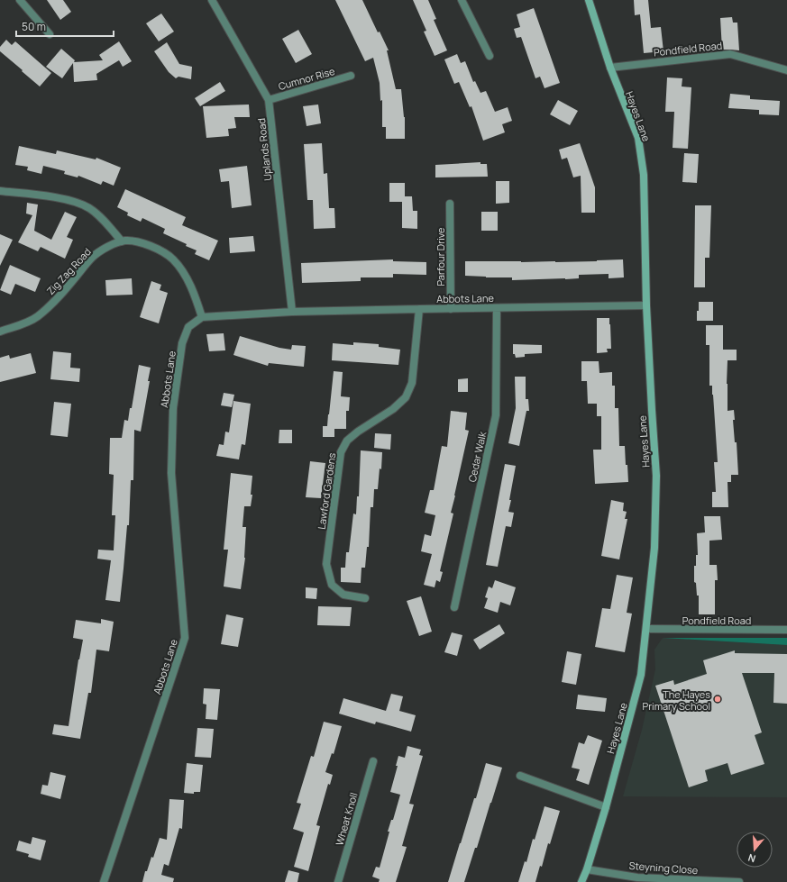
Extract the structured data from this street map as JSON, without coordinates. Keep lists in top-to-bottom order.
{
  "streets": {
    "street": [
      "Pondfield Road",
      "Cumnor Rise",
      "Hayes Lane",
      "Uplands Road",
      "Parfour Drive",
      "Zig Zag Road",
      "Abbots Lane",
      "Cedar Walk",
      "Lawford Gardens",
      "Wheat Knoll",
      "Steyning Close"
    ]
  },
  "crossings": [
    ["Pondfield Road", "Hayes Lane"],
    ["Cumnor Rise", "Uplands Road"],
    ["Hayes Lane", "Abbots Lane"],
    ["Hayes Lane", "Steyning Close"],
    ["Uplands Road", "Abbots Lane"],
    ["Parfour Drive", "Abbots Lane"],
    ["Zig Zag Road", "Abbots Lane"],
    ["Abbots Lane", "Cedar Walk"],
    ["Abbots Lane", "Lawford Gardens"]
  ],
  "places": ["The Hayes Primary School"],
  "scale_bar": "50 m",
  "north": "bottom"
}
